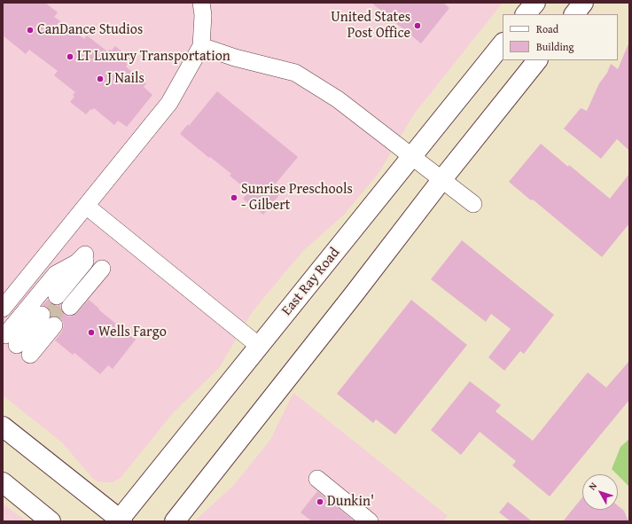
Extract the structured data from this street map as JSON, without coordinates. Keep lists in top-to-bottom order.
{
  "streets": {
    "main road": ["East Ray Road"]
  },
  "places": [
    "United States Post Office",
    "CanDance Studios",
    "LT Luxury Transportation",
    "J Nails",
    "Sunrise Preschools - Gilbert",
    "Wells Fargo",
    "Dunkin'"
  ],
  "legend": ["Road", "Building"],
  "north": "top left"
}
